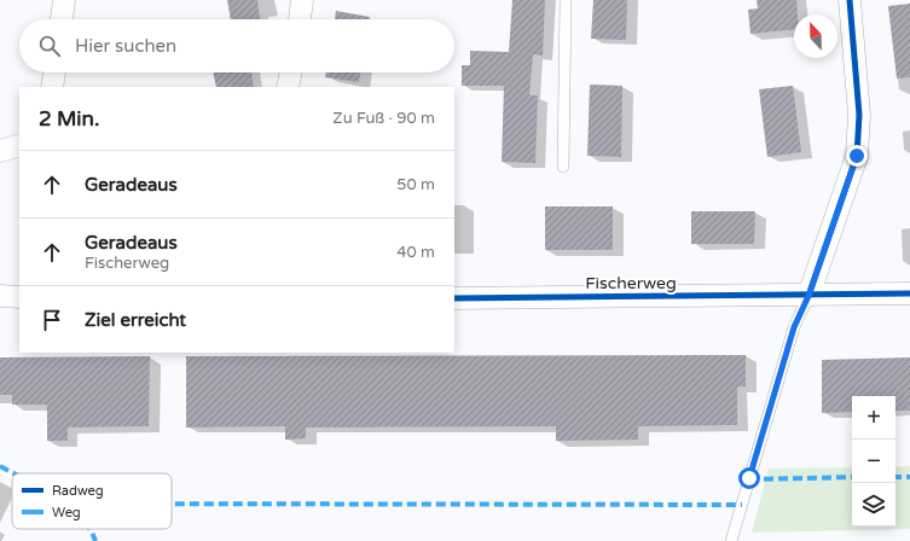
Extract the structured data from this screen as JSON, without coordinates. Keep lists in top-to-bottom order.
{
  "streets": {
    "street": ["Fischerweg"]
  },
  "legend": ["Radweg", "Weg"],
  "north": "top",
  "page": {
    "search": "Hier suchen",
    "heading": ["2 Min.", "Zu Fuß · 90 m"],
    "list": [
      ["Geradeaus", "50 m"],
      ["Geradeaus", "Fischerweg", "40 m"],
      "Ziel erreicht"
    ],
    "map_buttons": ["+", "−"]
  }
}
